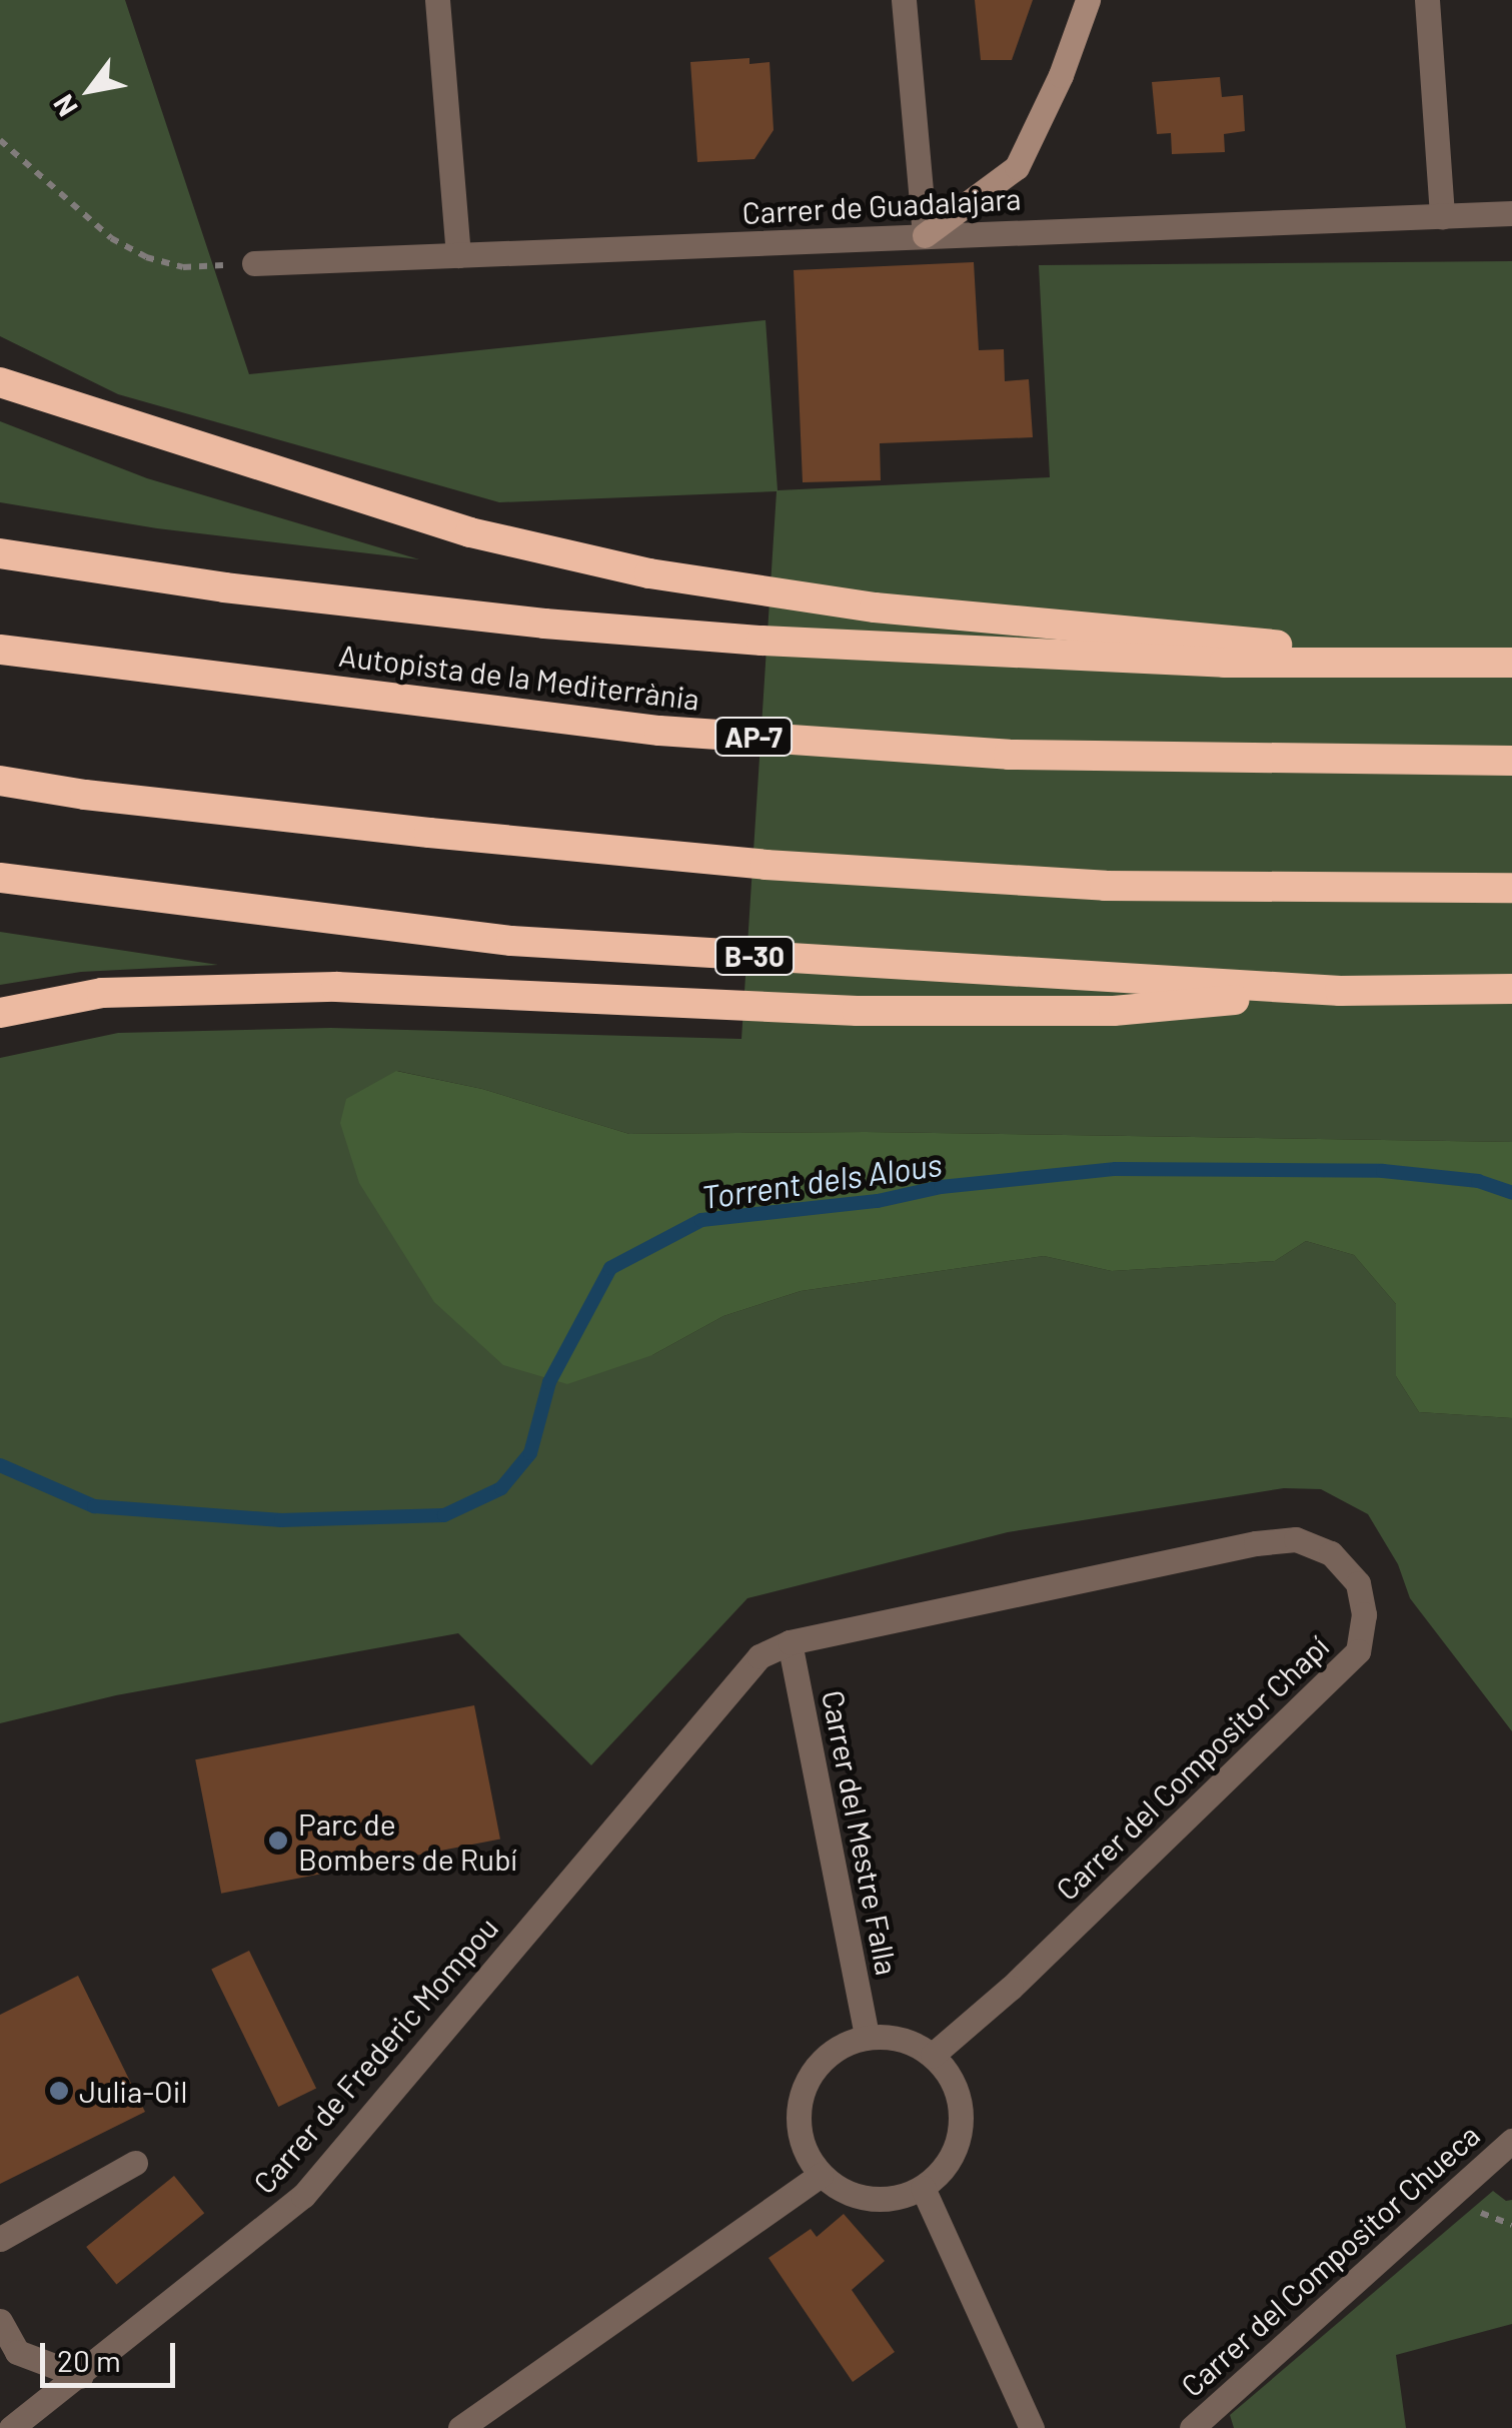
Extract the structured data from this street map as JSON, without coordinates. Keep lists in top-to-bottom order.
{
  "streets": {
    "highway": ["Autopista de la Mediterrània", "AP-7", "B-30"],
    "street": [
      "Carrer de Guadalajara",
      "Carrer del Compositor Chapí",
      "Carrer del Mestre Falla",
      "Carrer de Frederic Mompou",
      "Carrer del Compositor Chueca"
    ]
  },
  "crossings": [
    ["Carrer del Compositor Chapí", "Carrer del Mestre Falla"],
    ["Carrer del Compositor Chapí", "Carrer de Frederic Mompou"],
    ["Carrer del Mestre Falla", "Carrer de Frederic Mompou"]
  ],
  "water": ["Torrent dels Alous"],
  "places": ["Parc de Bombers de Rubí", "Julia-Oil"],
  "scale_bar": "20 m",
  "north": "bottom left"
}
